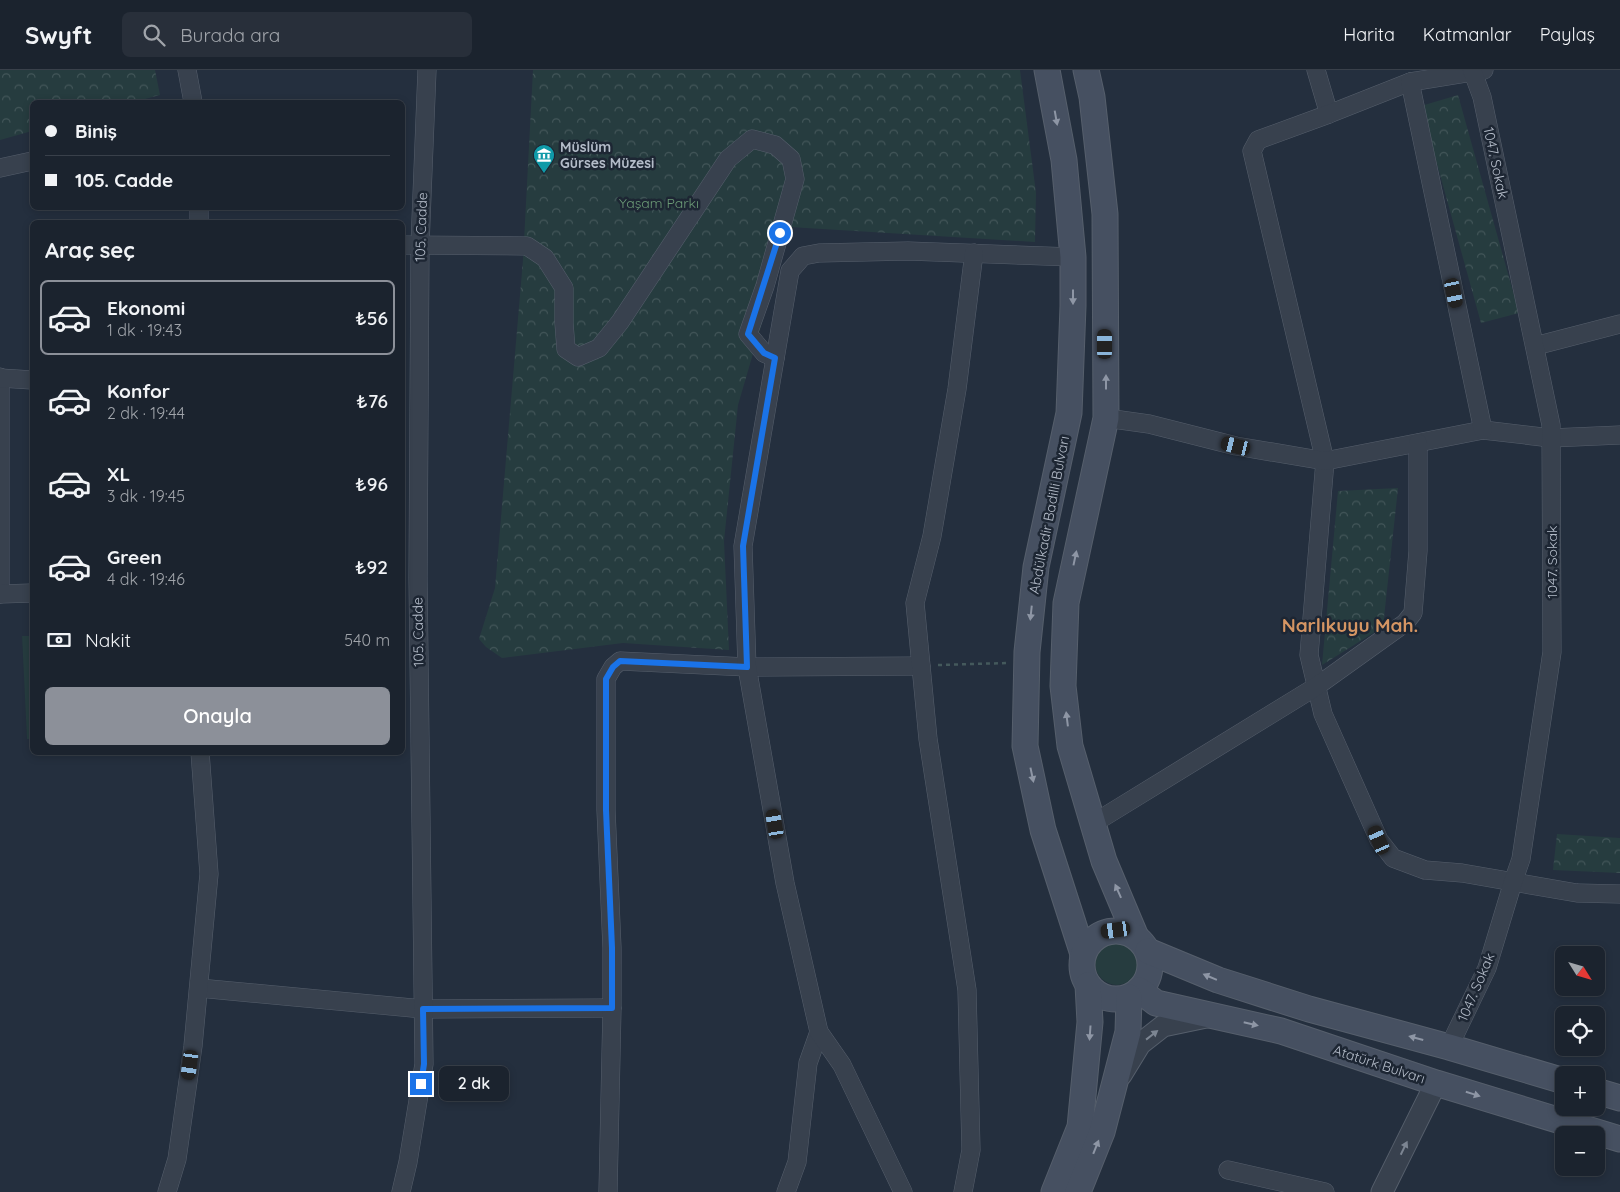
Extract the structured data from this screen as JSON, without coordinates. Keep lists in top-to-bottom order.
{
  "streets": {
    "main road": ["Abdülkadir Badilli Bulvarı", "Atatürk Bulvarı"],
    "street": ["1047. Sokak", "105. Cadde"]
  },
  "crossings": [
    ["Abdülkadir Badilli Bulvarı", "Atatürk Bulvarı"]
  ],
  "districts": ["Narlıkuyu Mah."],
  "parks": ["Yaşam Parkı"],
  "places": {
    "museum": ["Müslüm Gürses Müzesi"]
  },
  "north": "bottom right",
  "page": {
    "header": "Swyft",
    "search": "Burada ara",
    "nav": ["Harita", "Katmanlar", "Paylaş"],
    "banner": ["Biniş", "105. Cadde"],
    "heading": "Araç seç",
    "list": [
      {
        "name": "Ekonomi",
        "note": "1 dk · 19:43",
        "value": "₺56"
      },
      {
        "name": "Konfor",
        "note": "2 dk · 19:44",
        "value": "₺76"
      },
      {
        "name": "XL",
        "note": "3 dk · 19:45",
        "value": "₺96"
      },
      {
        "name": "Green",
        "note": "4 dk · 19:46",
        "value": "₺92"
      }
    ],
    "pay": ["Nakit", "540 m"],
    "buttons": "Onayla",
    "map_buttons": ["+", "−"],
    "bubble": "2 dk"
  }
}
